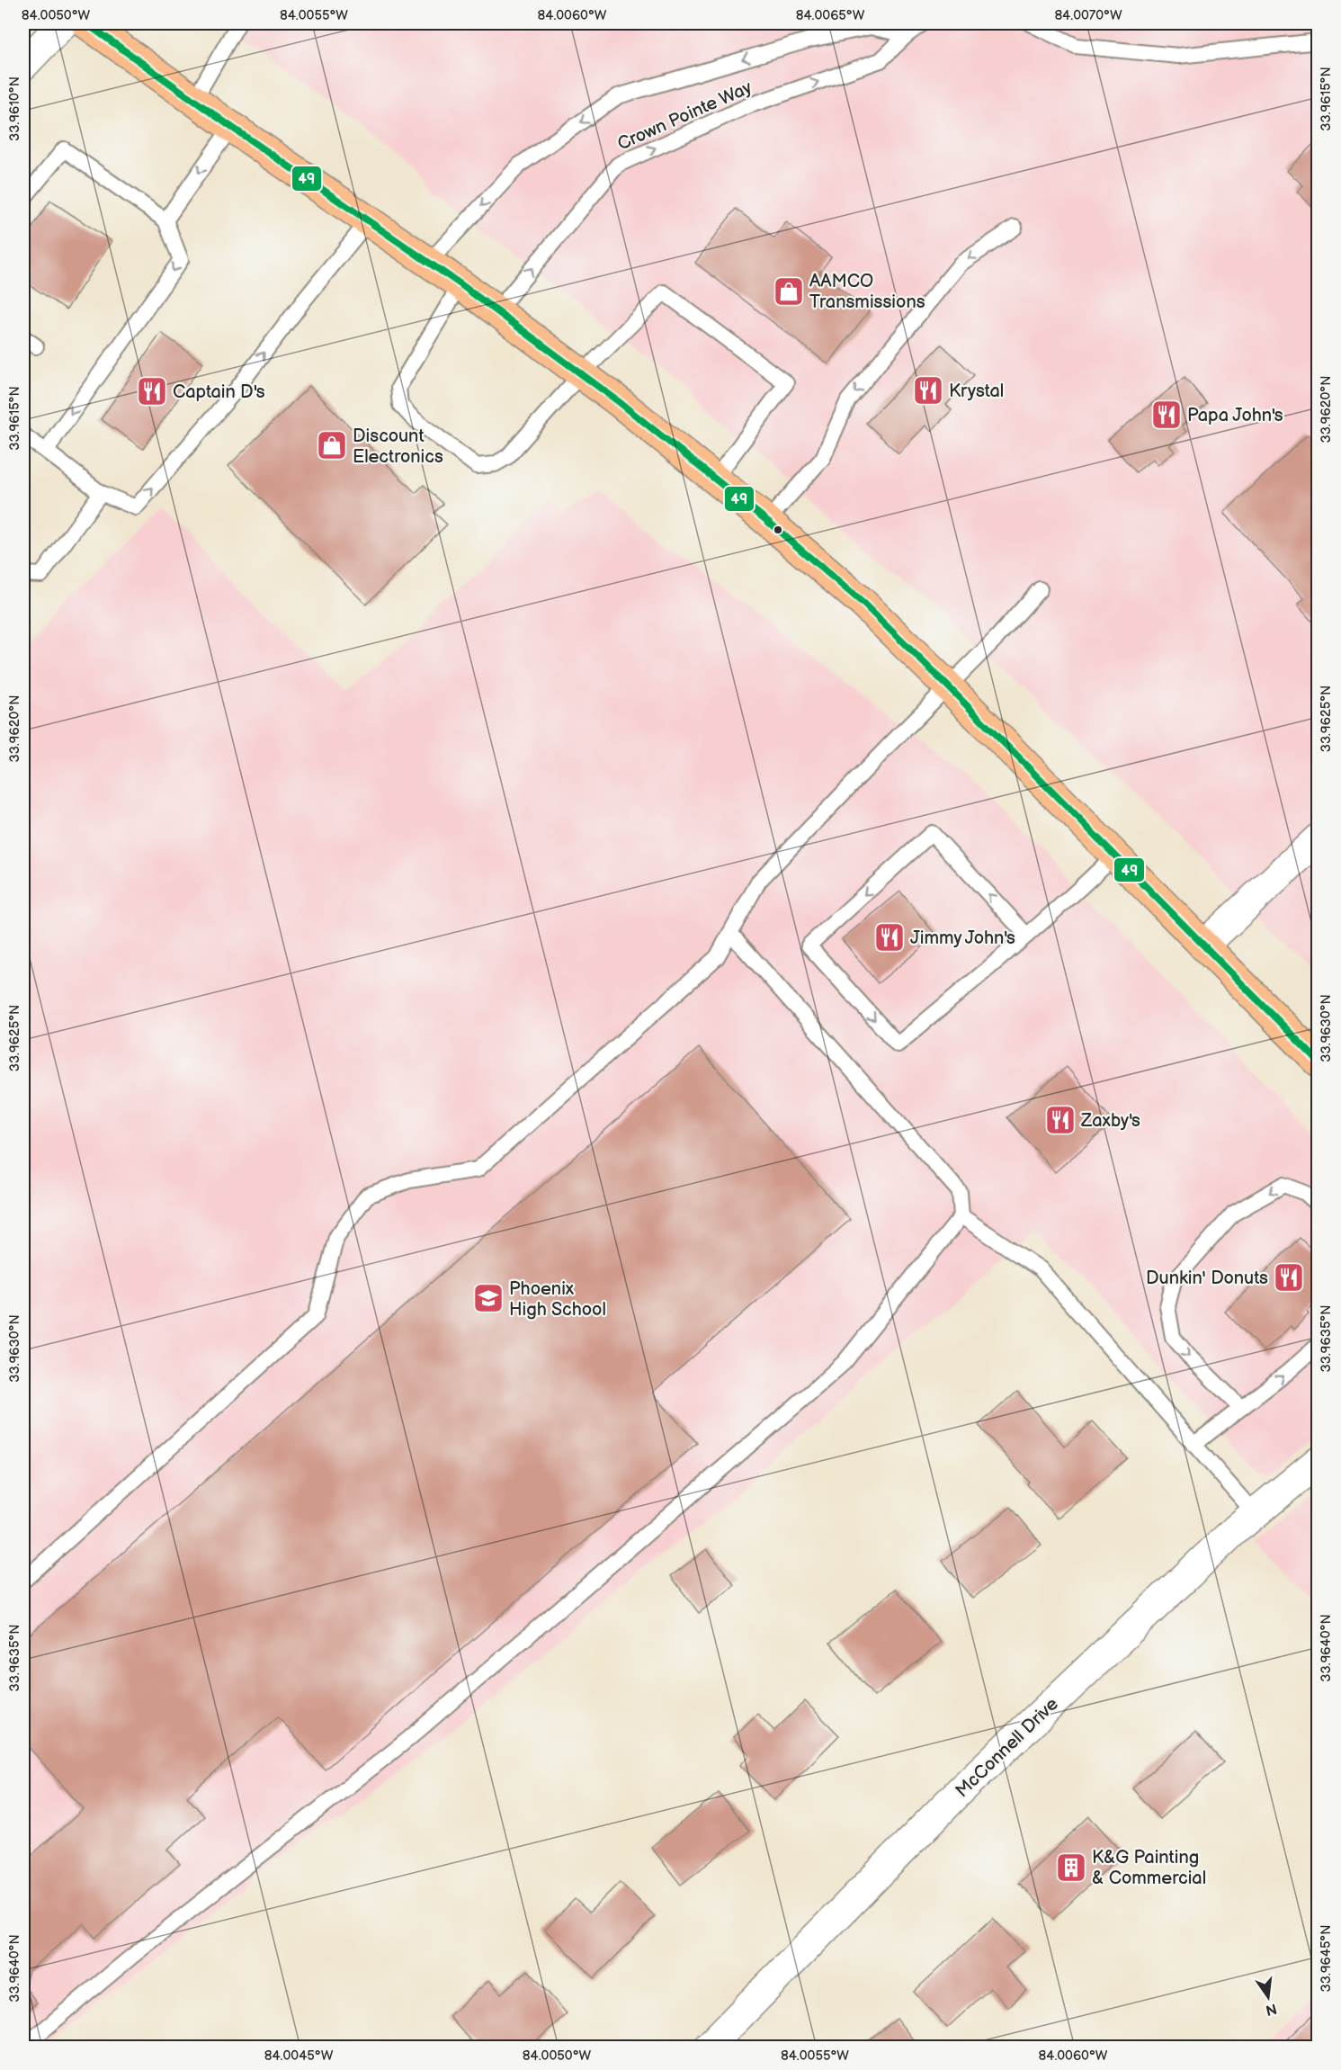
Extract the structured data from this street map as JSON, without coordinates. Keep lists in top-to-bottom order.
{
  "streets": {
    "street": ["McConnell Drive"],
    "lane": ["Crown Pointe Way"]
  },
  "places": {
    "shop": ["AAMCO Transmissions", "Discount Electronics"],
    "restaurant": [
      "Krystal",
      "Captain D's",
      "Papa John's",
      "Jimmy John's",
      "Zaxby's",
      "Dunkin' Donuts"
    ],
    "school or university": ["Phoenix High School"],
    "building": ["K&G Painting & Commercial"]
  },
  "lines": ["transit line 49"],
  "north": "bottom",
  "coordinates": [
    "84.0050°W",
    "84.0055°W",
    "84.0060°W",
    "84.0065°W",
    "84.0070°W",
    "33.9615°N",
    "33.9610°N",
    "33.9620°N",
    "33.9625°N",
    "33.9630°N",
    "33.9635°N",
    "33.9640°N",
    "33.9645°N",
    "84.0045°W"
  ]
}
